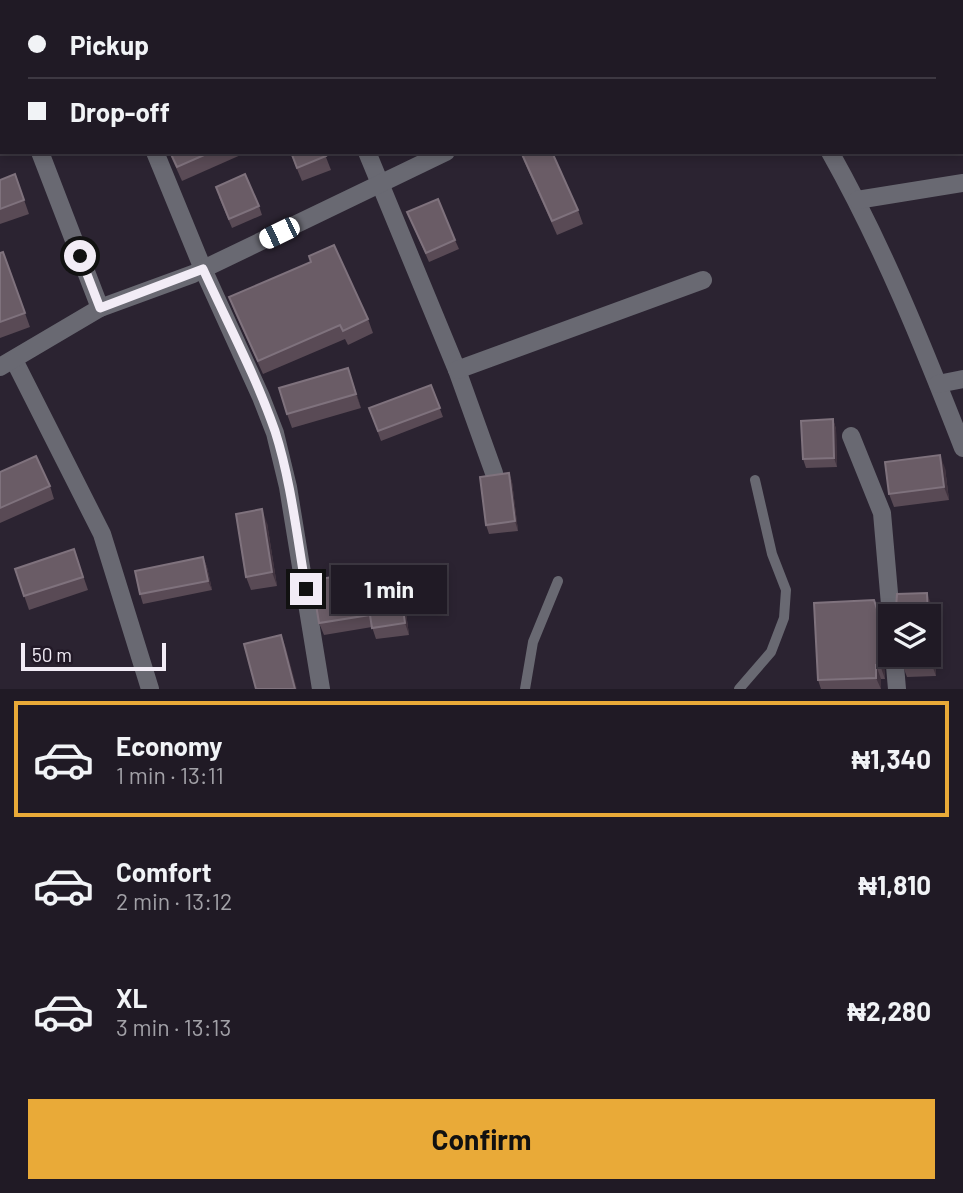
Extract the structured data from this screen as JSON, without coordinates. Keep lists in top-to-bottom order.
{
  "scale_bar": "50 m",
  "page": {
    "banner": ["Pickup", "Drop-off"],
    "bubble": "1 min",
    "scale": "50 m",
    "list": [
      {
        "name": "Economy",
        "note": "1 min · 13:11",
        "value": "₦1,340"
      },
      {
        "name": "Comfort",
        "note": "2 min · 13:12",
        "value": "₦1,810"
      },
      {
        "name": "XL",
        "note": "3 min · 13:13",
        "value": "₦2,280"
      }
    ],
    "buttons": "Confirm"
  }
}
